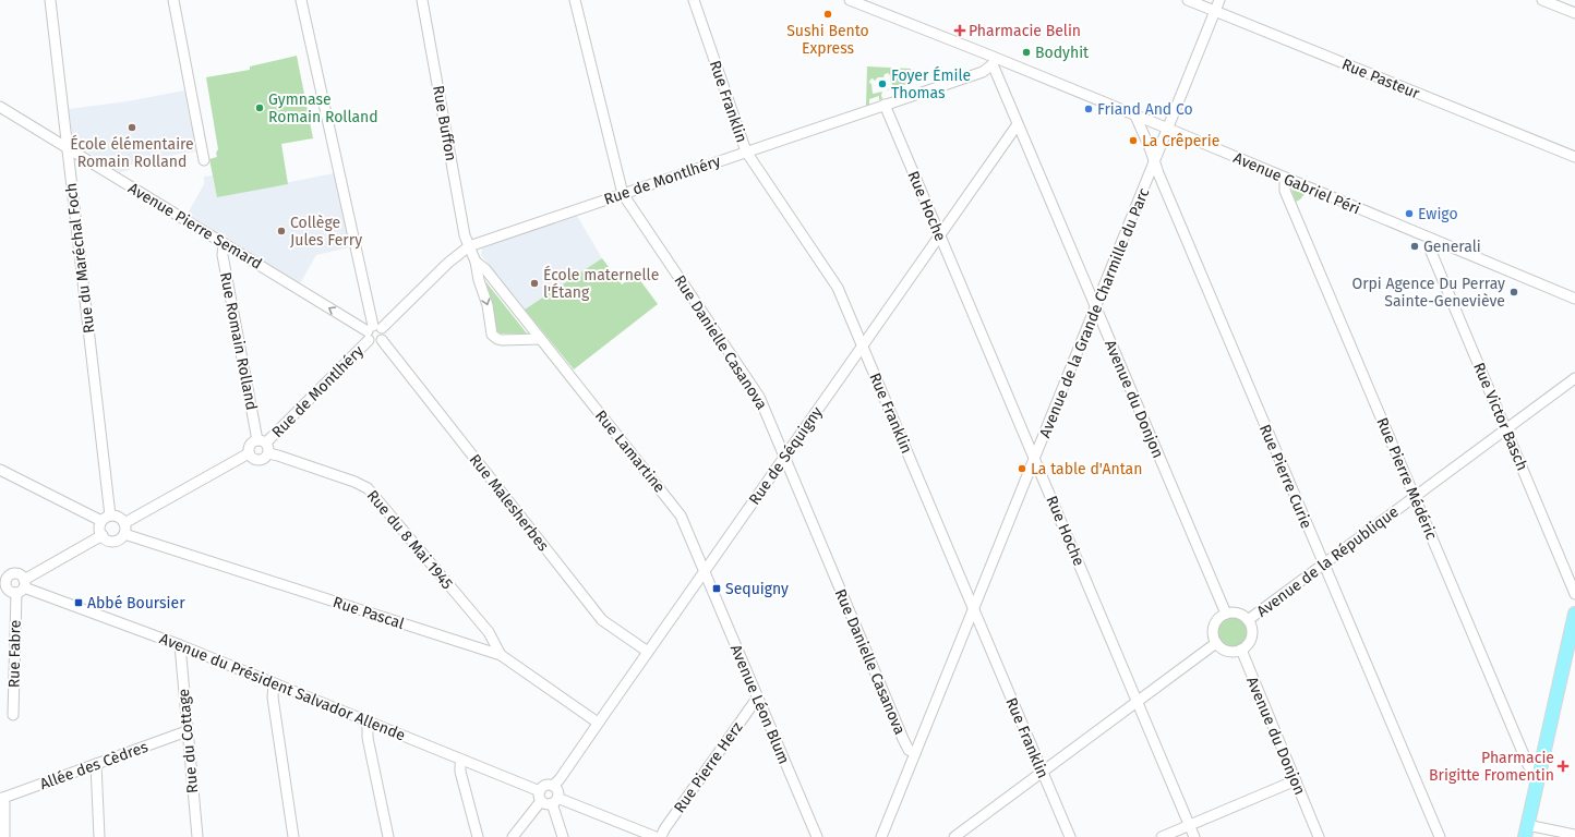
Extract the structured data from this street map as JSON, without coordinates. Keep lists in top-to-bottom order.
{
  "streets": {
    "street": [
      "Rue Pasteur",
      "Rue Franklin",
      "Rue Buffon",
      "Rue de Montlhéry",
      "Avenue Gabriel Péri",
      "Rue Hoche",
      "Avenue Pierre Semard",
      "Rue du Maréchal Foch",
      "Avenue de la Grande Charmille du Parc",
      "Rue Romain Rolland",
      "Rue Danielle Casanova",
      "Avenue du Donjon",
      "Rue Victor Basch",
      "Rue Lamartine",
      "Rue de Séquigny",
      "Rue Pierre Curie",
      "Rue Pierre Médéric",
      "Rue Malesherbes",
      "Rue du 8 Mai 1945",
      "Avenue de la République",
      "Rue Pascal",
      "Rue Fabre",
      "Avenue du Président Salvador Allende",
      "Avenue Léon Blum",
      "Rue du Cottage",
      "Allée des Cèdres",
      "Rue Pierre Herz"
    ]
  },
  "crossings": [
    ["Rue Pasteur", "Avenue de la Grande Charmille du Parc"],
    ["Rue Franklin", "Rue de Montlhéry"],
    ["Rue Franklin", "Avenue de la Grande Charmille du Parc"],
    ["Rue Franklin", "Rue de Séquigny"],
    ["Rue Buffon", "Rue de Montlhéry"],
    ["Rue Buffon", "Rue Lamartine"],
    ["Rue de Montlhéry", "Avenue Gabriel Péri"],
    ["Rue de Montlhéry", "Rue Hoche"],
    ["Rue de Montlhéry", "Avenue Pierre Semard"],
    ["Rue de Montlhéry", "Rue Romain Rolland"],
    ["Rue de Montlhéry", "Rue Danielle Casanova"],
    ["Rue de Montlhéry", "Avenue du Donjon"],
    ["Rue de Montlhéry", "Rue Lamartine"],
    ["Rue de Montlhéry", "Rue Malesherbes"],
    ["Rue de Montlhéry", "Rue du 8 Mai 1945"],
    ["Avenue Gabriel Péri", "Avenue de la Grande Charmille du Parc"],
    ["Avenue Gabriel Péri", "Avenue du Donjon"],
    ["Avenue Gabriel Péri", "Rue Victor Basch"],
    ["Avenue Gabriel Péri", "Rue Pierre Curie"],
    ["Avenue Gabriel Péri", "Rue Pierre Médéric"],
    ["Rue Hoche", "Avenue de la Grande Charmille du Parc"],
    ["Rue Hoche", "Rue de Séquigny"],
    ["Avenue Pierre Semard", "Rue du Maréchal Foch"],
    ["Avenue Pierre Semard", "Rue Romain Rolland"],
    ["Avenue Pierre Semard", "Rue Malesherbes"],
    ["Rue du Maréchal Foch", "Rue Pascal"],
    ["Avenue de la Grande Charmille du Parc", "Rue Danielle Casanova"],
    ["Avenue de la Grande Charmille du Parc", "Avenue du Donjon"],
    ["Avenue de la Grande Charmille du Parc", "Rue Pierre Curie"],
    ["Rue Romain Rolland", "Rue du 8 Mai 1945"],
    ["Rue Danielle Casanova", "Rue de Séquigny"],
    ["Avenue du Donjon", "Rue de Séquigny"],
    ["Avenue du Donjon", "Avenue de la République"],
    ["Rue Victor Basch", "Avenue de la République"],
    ["Rue Lamartine", "Rue de Séquigny"],
    ["Rue Lamartine", "Avenue Léon Blum"],
    ["Rue de Séquigny", "Rue Malesherbes"],
    ["Rue de Séquigny", "Rue Pascal"],
    ["Rue de Séquigny", "Avenue du Président Salvador Allende"],
    ["Rue de Séquigny", "Avenue Léon Blum"],
    ["Rue Pierre Curie", "Avenue de la République"],
    ["Rue Pierre Médéric", "Avenue de la République"],
    ["Rue du 8 Mai 1945", "Rue Pascal"],
    ["Rue Fabre", "Avenue du Président Salvador Allende"],
    ["Avenue du Président Salvador Allende", "Rue du Cottage"],
    ["Avenue Léon Blum", "Rue Pierre Herz"],
    ["Rue du Cottage", "Allée des Cèdres"]
  ],
  "one_way": ["Avenue Pierre Semard"],
  "places": {
    "other": [
      "Sushi Bento Express",
      "Bodyhit",
      "Foyer Émile Thomas",
      "Gymnase Romain Rolland",
      "Friand And Co",
      "École élémentaire Romain Rolland",
      "La Crêperie",
      "Ewigo",
      "Collège Jules Ferry",
      "Generali",
      "École maternelle l'Étang",
      "Orpi Agence Du Perray Sainte-Geneviève",
      "La table d'Antan"
    ],
    "health": ["Pharmacie Belin", "Pharmacie Brigitte Fromentin"],
    "transit": ["Sequigny", "Abbé Boursier"]
  }
}
